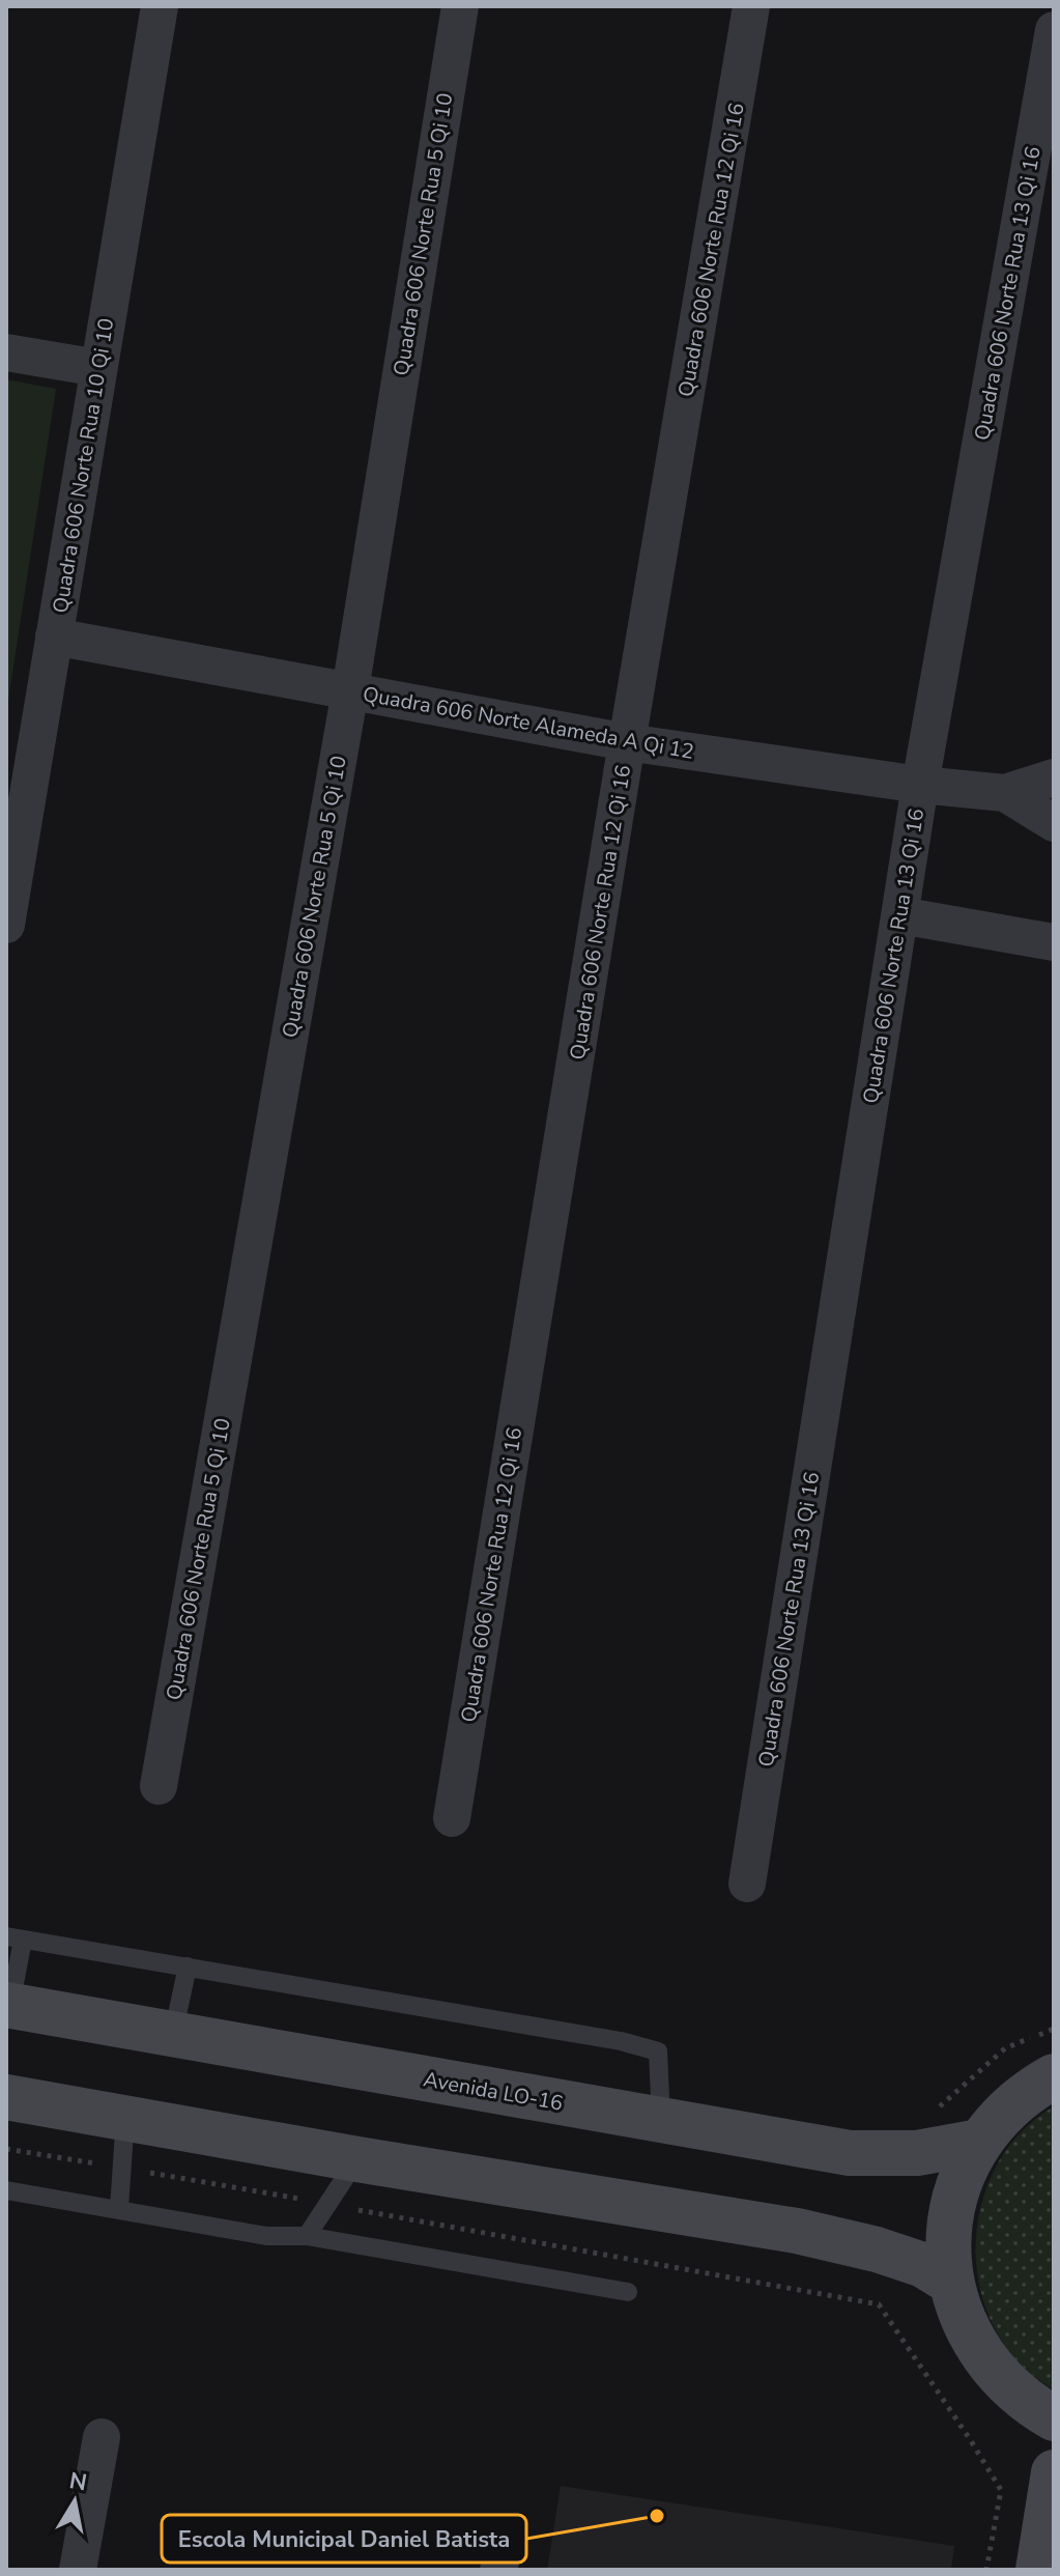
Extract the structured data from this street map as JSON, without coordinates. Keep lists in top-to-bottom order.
{
  "streets": {
    "street": [
      "Quadra 606 Norte Rua 5 Qi 10",
      "Quadra 606 Norte Rua 12 Qi 16",
      "Quadra 606 Norte Rua 13 Qi 16",
      "Quadra 606 Norte Rua 10 Qi 10",
      "Quadra 606 Norte Alameda A Qi 12",
      "Avenida LO-16"
    ]
  },
  "crossings": [
    ["Quadra 606 Norte Rua 5 Qi 10", "Quadra 606 Norte Alameda A Qi 12"],
    ["Quadra 606 Norte Rua 12 Qi 16", "Quadra 606 Norte Alameda A Qi 12"],
    ["Quadra 606 Norte Rua 13 Qi 16", "Quadra 606 Norte Alameda A Qi 12"],
    ["Quadra 606 Norte Rua 10 Qi 10", "Quadra 606 Norte Alameda A Qi 12"]
  ],
  "places": ["Escola Municipal Daniel Batista"],
  "north": "top"
}
